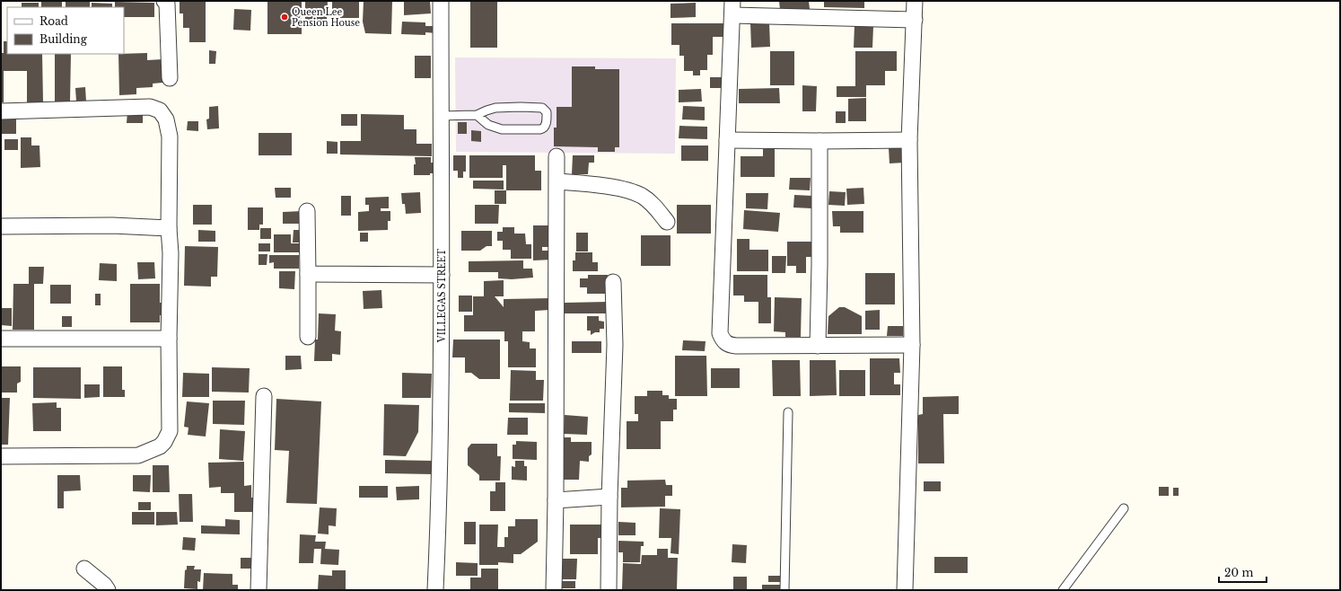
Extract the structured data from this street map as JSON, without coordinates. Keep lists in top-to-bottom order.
{
  "streets": {
    "street": ["VILLEGAS STREET"]
  },
  "places": ["Queen Lee Pension House"],
  "legend": ["Road", "Building"],
  "scale_bar": "20 m"
}
